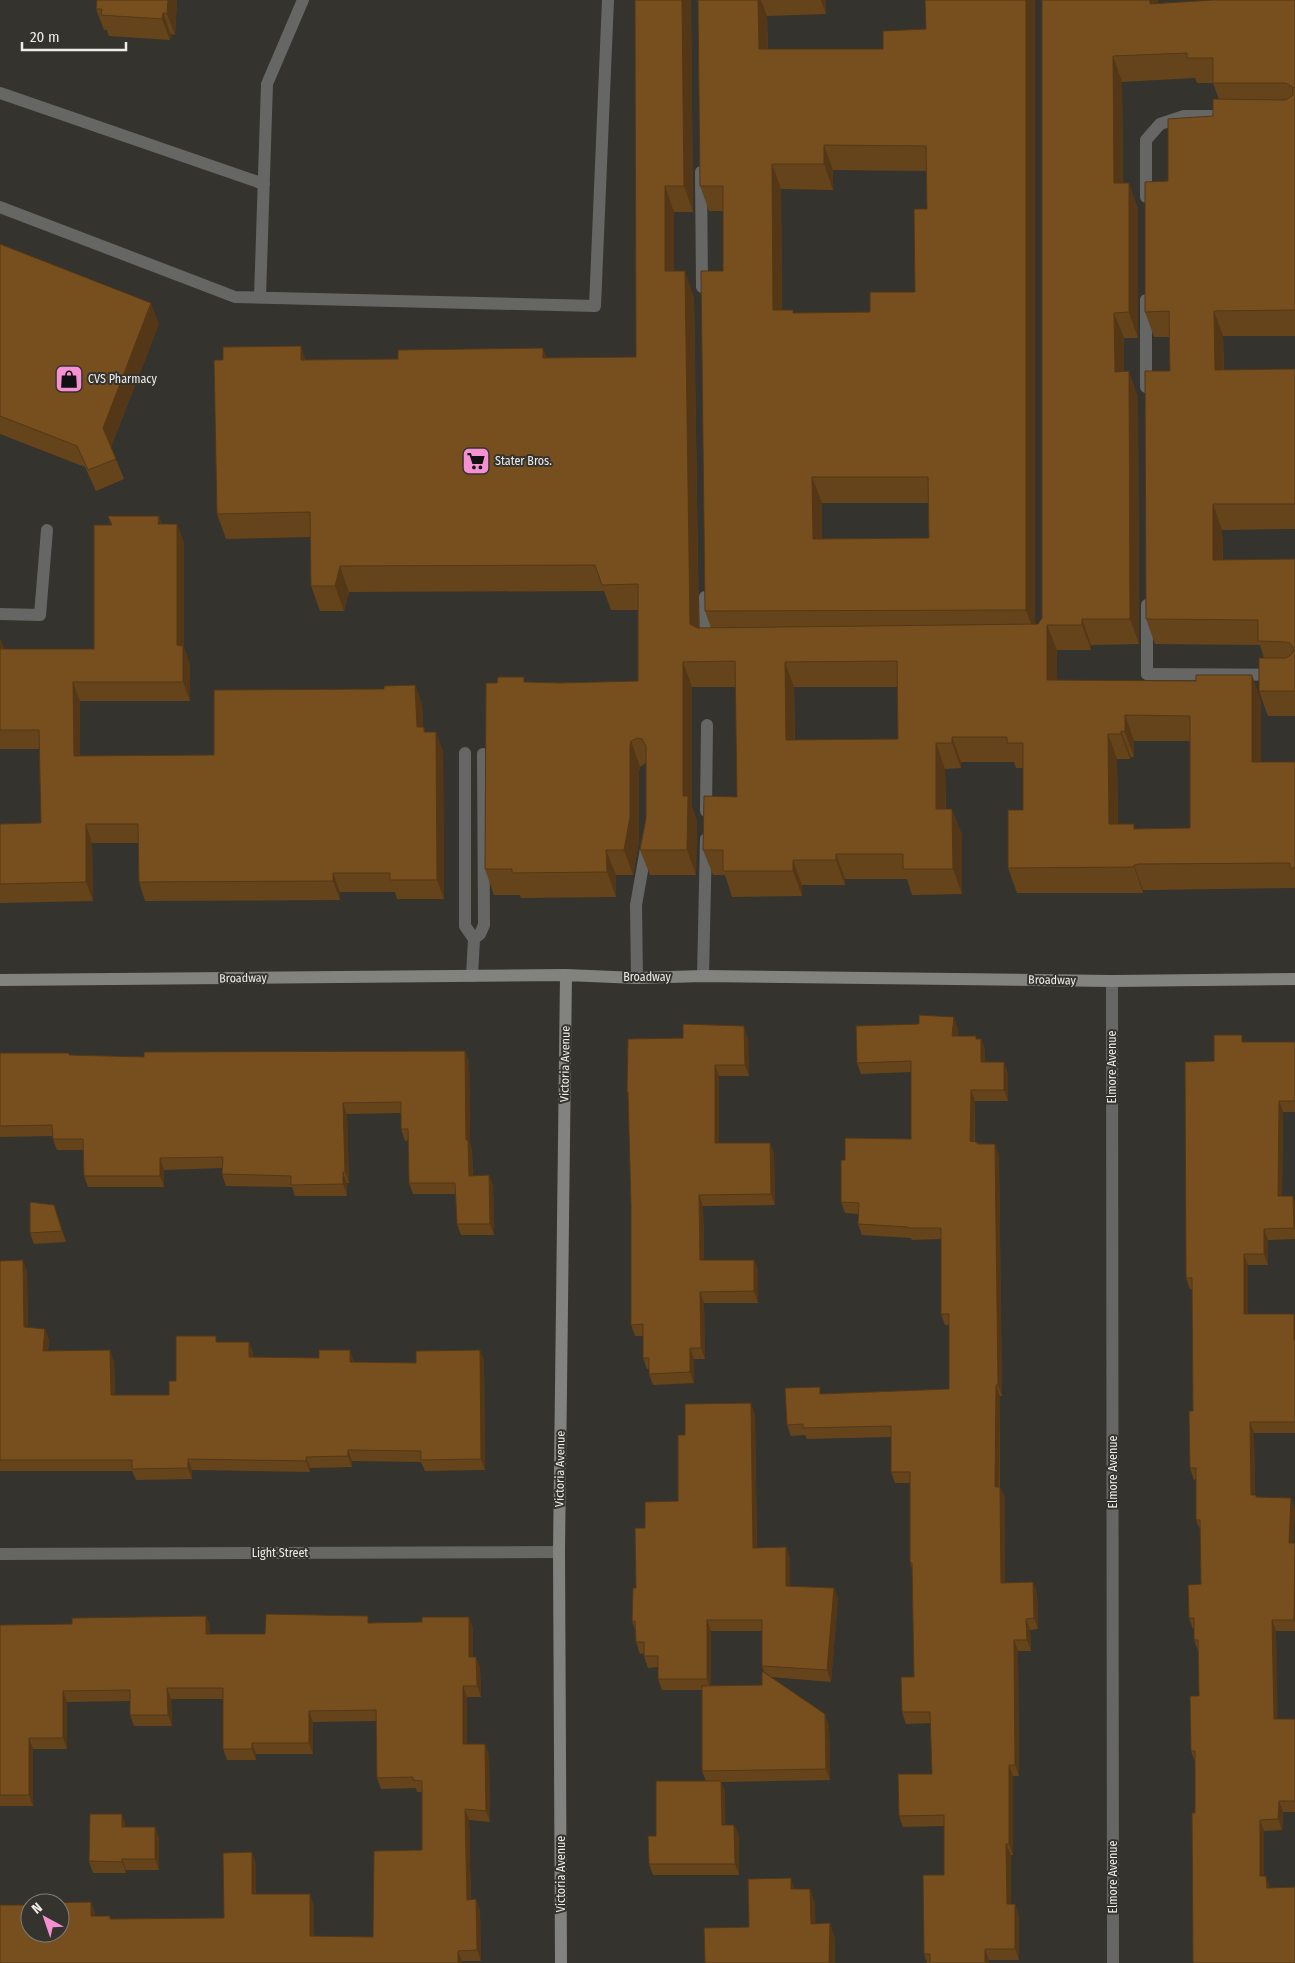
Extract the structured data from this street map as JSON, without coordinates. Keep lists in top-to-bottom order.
{
  "streets": {
    "street": [
      "Broadway",
      "Victoria Avenue",
      "Elmore Avenue",
      "Light Street"
    ]
  },
  "crossings": [
    ["Broadway", "Victoria Avenue"],
    ["Broadway", "Elmore Avenue"],
    ["Victoria Avenue", "Light Street"]
  ],
  "places": {
    "shop": ["CVS Pharmacy"],
    "supermarket": ["Stater Bros."]
  },
  "scale_bar": "20 m",
  "north": "top left"
}
